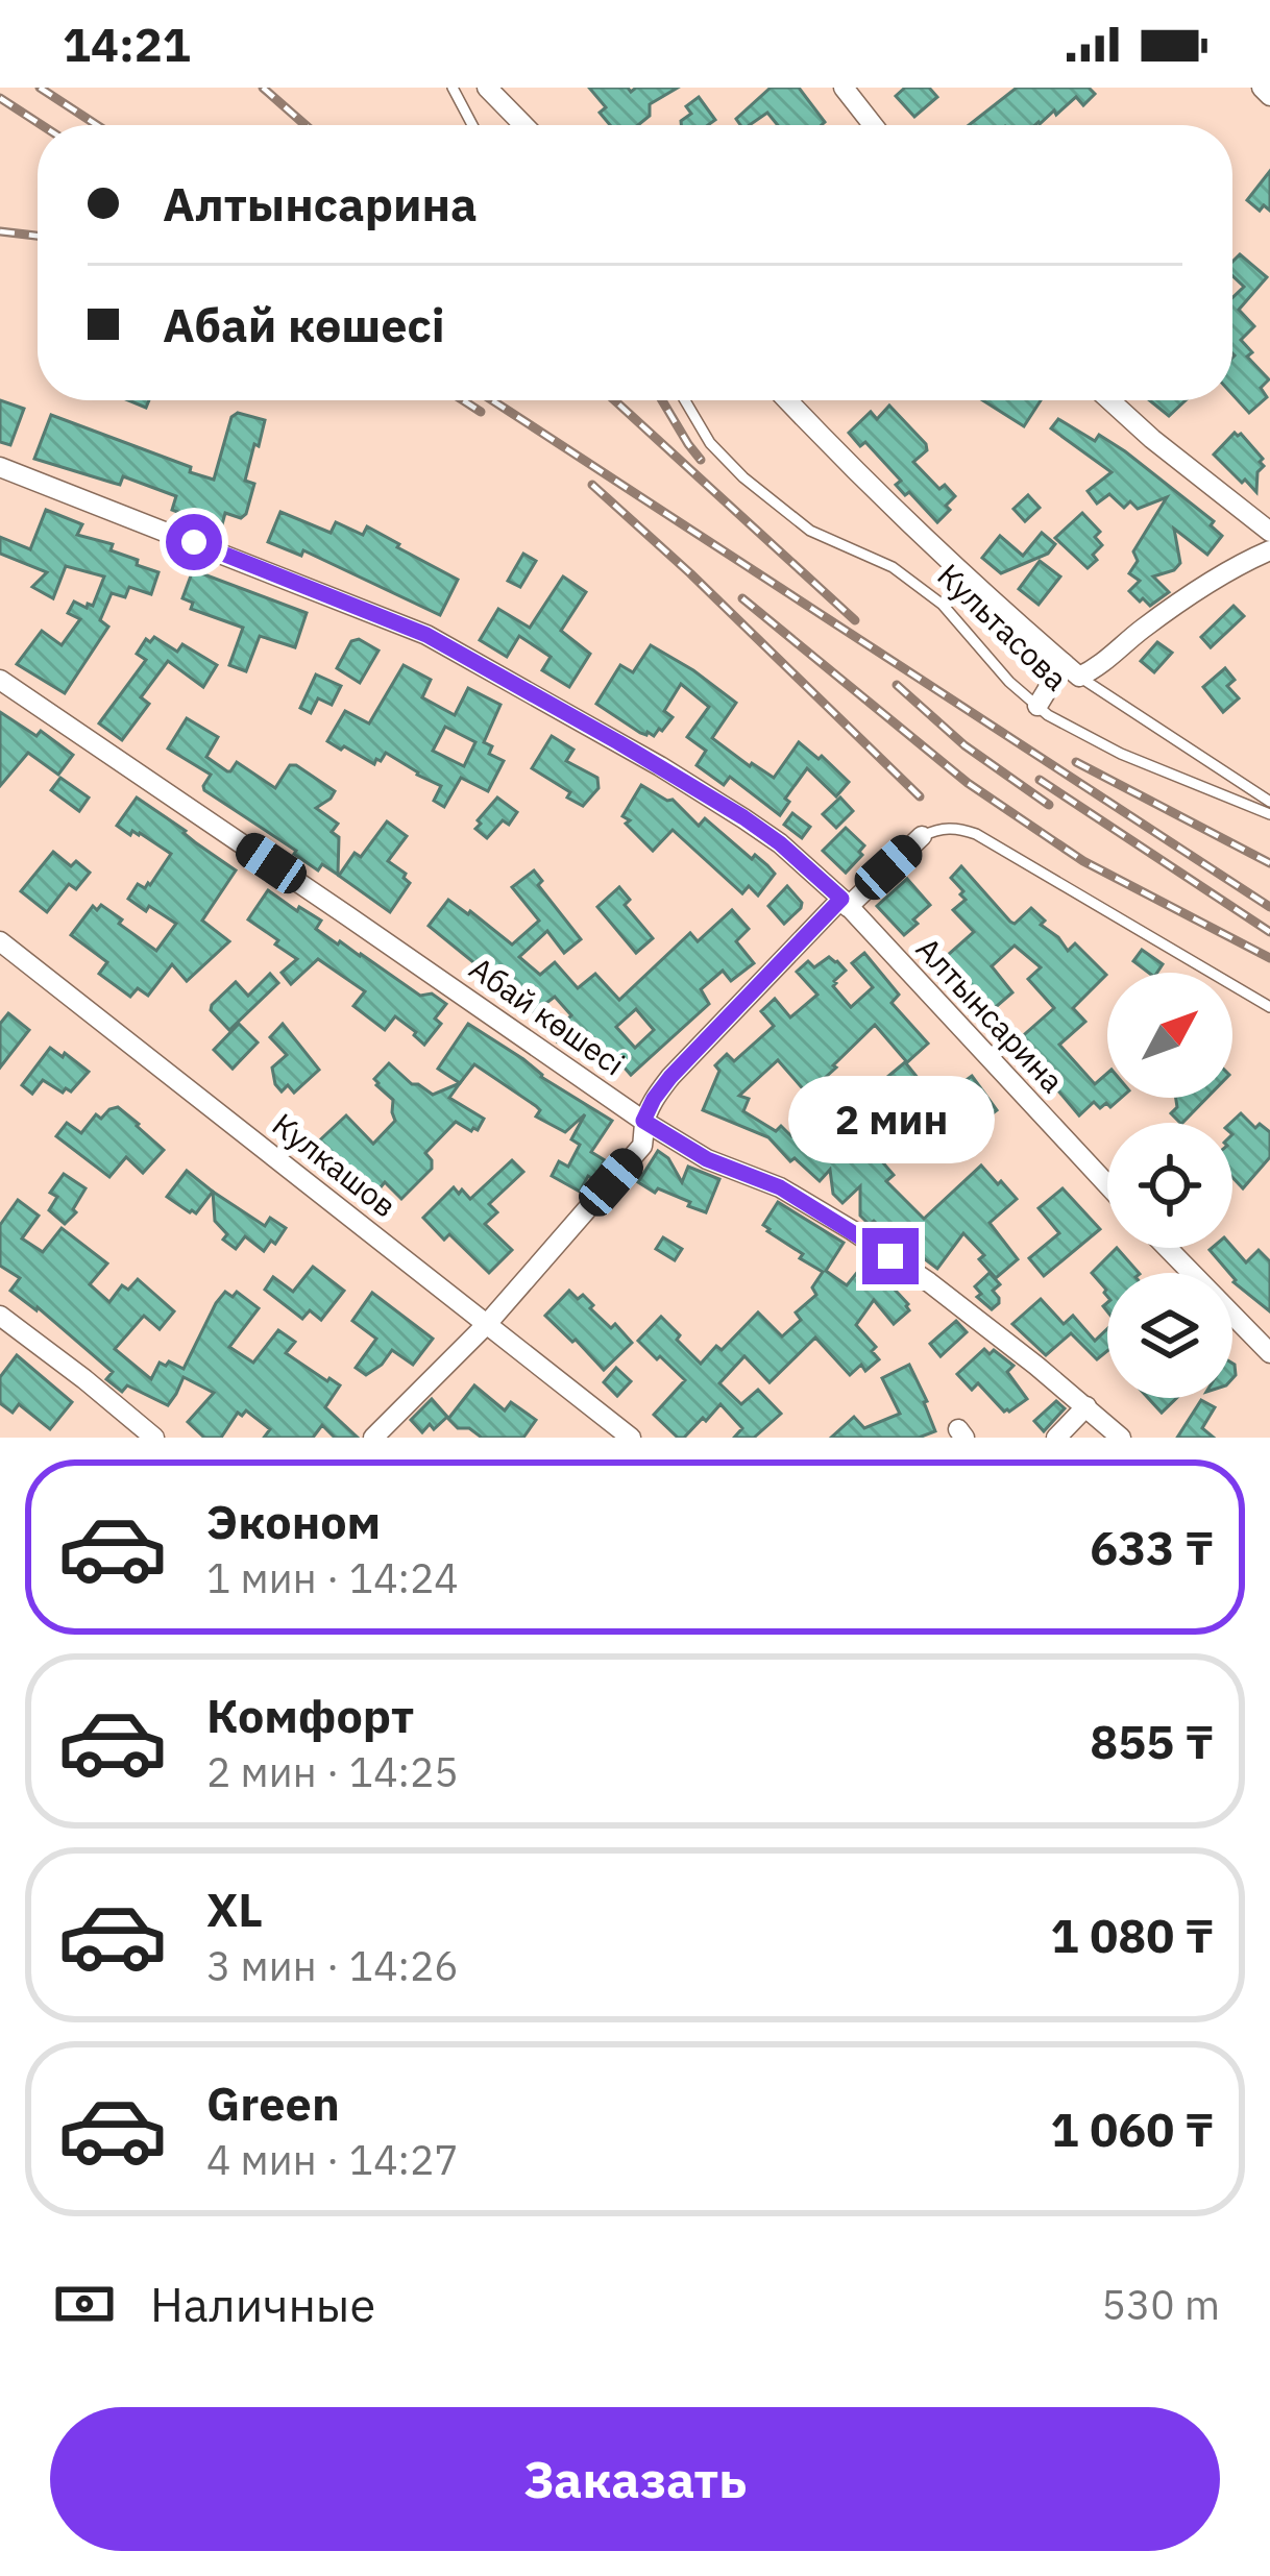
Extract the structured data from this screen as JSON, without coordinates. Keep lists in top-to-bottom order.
{
  "streets": {
    "street": ["Алтынсарина", "Абай көшесі", "Кулкашов"],
    "lane": ["Культасова"]
  },
  "north": "top right",
  "page": {
    "status": "14:21",
    "banner": ["Алтынсарина", "Абай көшесі"],
    "bubble": "2 мин",
    "list": [
      {
        "name": "Эконом",
        "note": "1 мин · 14:24",
        "value": "633 ₸"
      },
      {
        "name": "Комфорт",
        "note": "2 мин · 14:25",
        "value": "855 ₸"
      },
      {
        "name": "XL",
        "note": "3 мин · 14:26",
        "value": "1 080 ₸"
      },
      {
        "name": "Green",
        "note": "4 мин · 14:27",
        "value": "1 060 ₸"
      }
    ],
    "pay": ["Наличные", "530 m"],
    "buttons": "Заказать"
  }
}
